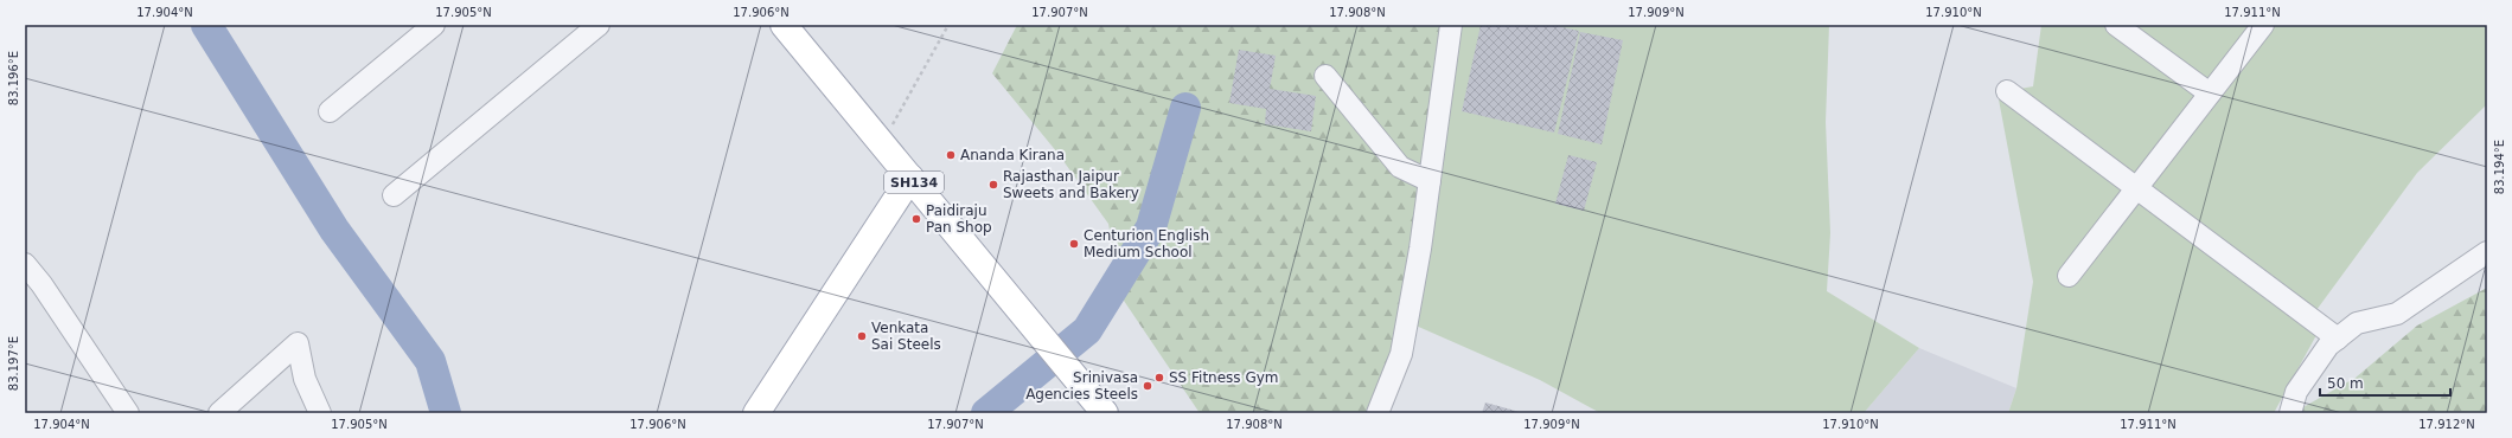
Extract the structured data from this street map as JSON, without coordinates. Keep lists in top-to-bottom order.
{
  "streets": {
    "main road": ["SH134"]
  },
  "places": [
    "Ananda Kirana",
    "Rajasthan Jaipur Sweets and Bakery",
    "Paidiraju Pan Shop",
    "Centurion English Medium School",
    "Venkata Sai Steels",
    "SS Fitness Gym",
    "Srinivasa Agencies Steels"
  ],
  "scale_bar": "50 m",
  "coordinates": [
    "17.904°N",
    "17.905°N",
    "17.906°N",
    "17.907°N",
    "17.908°N",
    "17.909°N",
    "17.910°N",
    "17.911°N",
    "83.196°E",
    "83.194°E",
    "83.197°E",
    "17.912°N"
  ]
}
